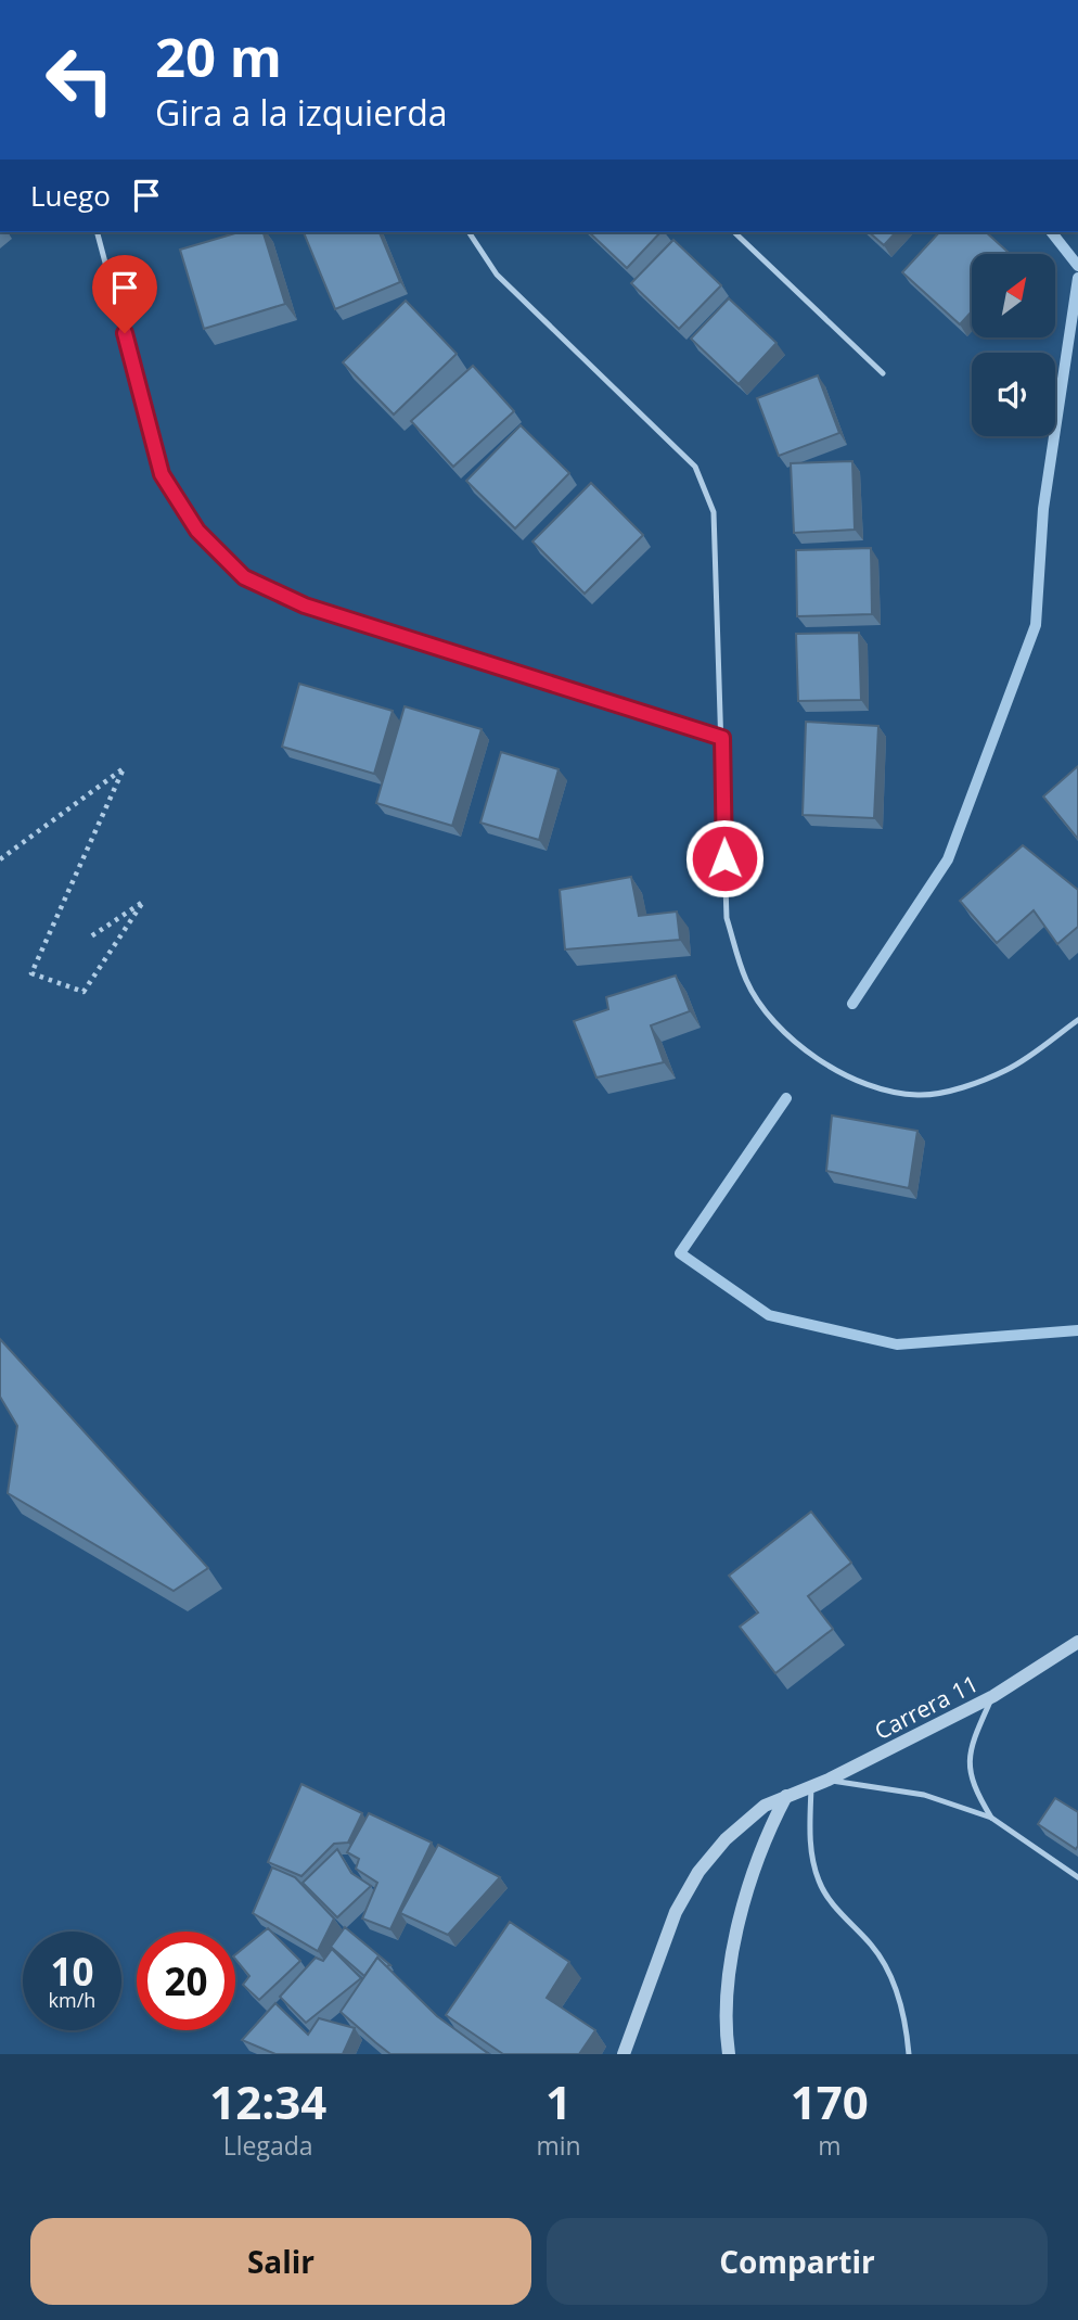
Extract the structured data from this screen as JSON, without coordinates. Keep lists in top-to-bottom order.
{
  "streets": {
    "street": ["Carrera 11"]
  },
  "north": "top right",
  "page": {
    "turn": ["20 m", "Gira a la izquierda"],
    "then": "Luego",
    "speed": "10 km/h",
    "limit": "20",
    "eta": [
      "12:34",
      "Llegada",
      "1",
      "min",
      "170",
      "m"
    ],
    "buttons": ["Salir", "Compartir"]
  }
}
